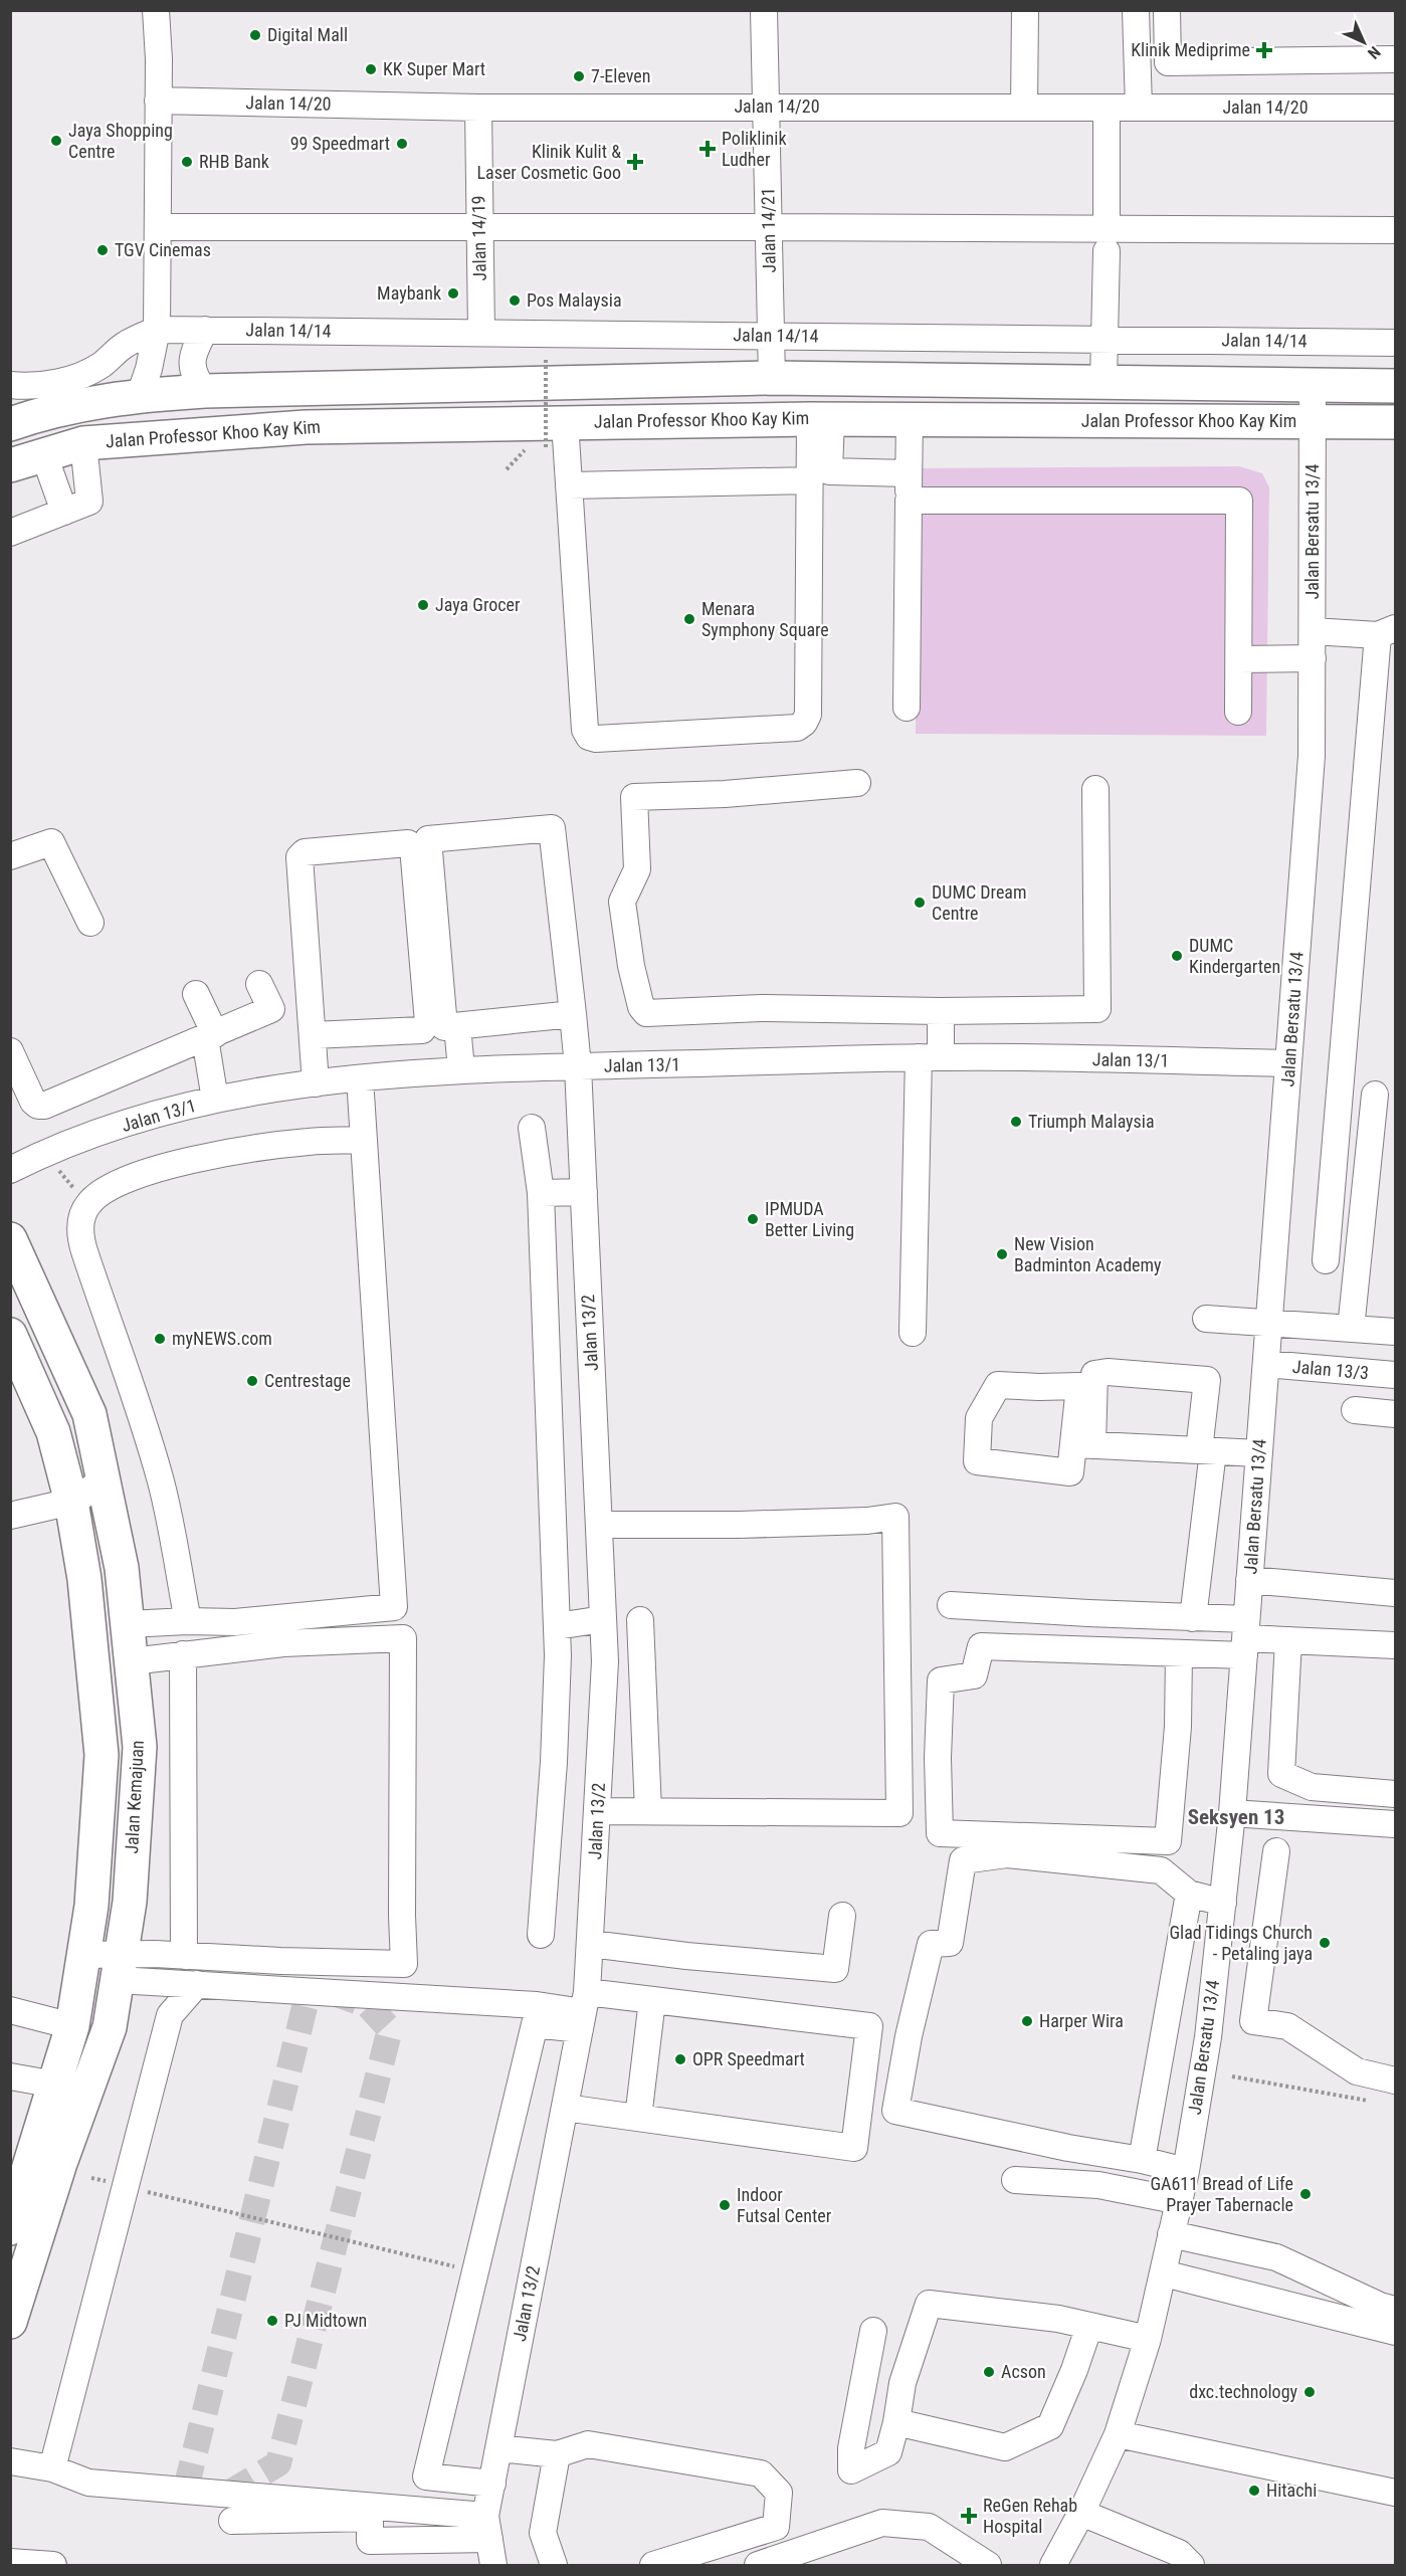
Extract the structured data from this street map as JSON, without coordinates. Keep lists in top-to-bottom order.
{
  "streets": {
    "main road": ["Jalan Professor Khoo Kay Kim", "Jalan Kemajuan"],
    "street": [
      "Jalan 14/20",
      "Jalan 14/21",
      "Jalan 14/19",
      "Jalan 14/14",
      "Jalan Bersatu 13/4",
      "Jalan 13/1",
      "Jalan 13/2",
      "Jalan 13/3"
    ]
  },
  "crossings": [
    ["Jalan 14/20", "Jalan 14/21"],
    ["Jalan 14/20", "Jalan 14/19"],
    ["Jalan 14/21", "Jalan 14/14"],
    ["Jalan 14/21", "Jalan Professor Khoo Kay Kim"],
    ["Jalan 14/19", "Jalan 14/14"],
    ["Jalan Professor Khoo Kay Kim", "Jalan Bersatu 13/4"],
    ["Jalan Bersatu 13/4", "Jalan 13/1"],
    ["Jalan Bersatu 13/4", "Jalan 13/3"],
    ["Jalan 13/1", "Jalan 13/2"]
  ],
  "districts": ["Seksyen 13"],
  "places": {
    "other": [
      "Digital Mall",
      "KK Super Mart",
      "7-Eleven",
      "Jaya Shopping Centre",
      "99 Speedmart",
      "RHB Bank",
      "TGV Cinemas",
      "Maybank",
      "Pos Malaysia",
      "Jaya Grocer",
      "Menara Symphony Square",
      "DUMC Dream Centre",
      "DUMC Kindergarten",
      "Triumph Malaysia",
      "IPMUDA Better Living",
      "New Vision Badminton Academy",
      "myNEWS.com",
      "Centrestage",
      "Glad Tidings Church - Petaling jaya",
      "Harper Wira",
      "OPR Speedmart",
      "GA611 Bread of Life Prayer Tabernacle",
      "Indoor Futsal Center",
      "PJ Midtown",
      "Acson",
      "dxc.technology",
      "Hitachi"
    ],
    "health": [
      "Klinik Mediprime",
      "Poliklinik Ludher",
      "Klinik Kulit & Laser Cosmetic Goo",
      "ReGen Rehab Hospital"
    ]
  },
  "north": "bottom right"
}
